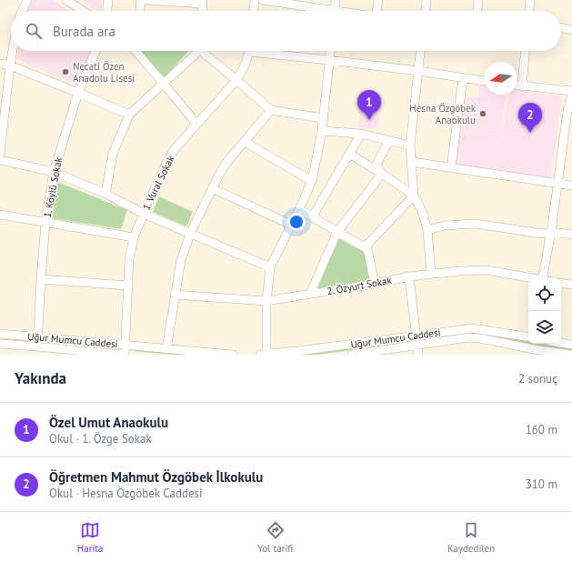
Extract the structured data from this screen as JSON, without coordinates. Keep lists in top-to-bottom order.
{
  "streets": {
    "street": [
      "1. Vural Sokak",
      "1. Köylü Sokak",
      "2. Özyurt Sokak",
      "Uğur Mumcu Caddesi"
    ]
  },
  "crossings": [
    ["1. Vural Sokak", "Uğur Mumcu Caddesi"],
    ["1. Köylü Sokak", "Uğur Mumcu Caddesi"]
  ],
  "places": ["Necati Özen Anadolu Lisesi", "Hesna Özgöbek Anaokulu"],
  "north": "left",
  "page": {
    "search": "Burada ara",
    "pins": ["1", "2"],
    "heading": ["Yakında", "2 sonuç"],
    "list": [
      {
        "mark": "1",
        "name": "Özel Umut Anaokulu",
        "note": "Okul · 1. Özge Sokak",
        "value": "160 m"
      },
      {
        "mark": "2",
        "name": "Öğretmen Mahmut Özgöbek İlkokulu",
        "note": "Okul · Hesna Özgöbek Caddesi",
        "value": "310 m"
      }
    ],
    "nav": ["Harita", "Yol tarifi", "Kaydedilen"]
  }
}
